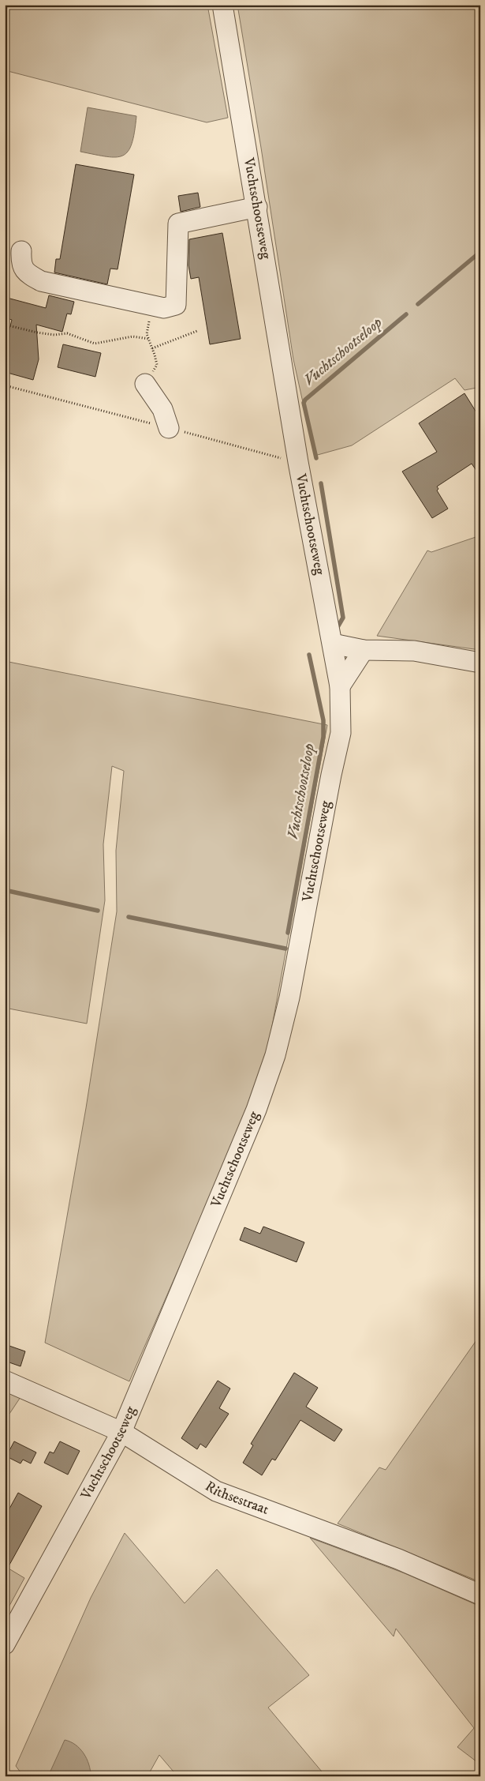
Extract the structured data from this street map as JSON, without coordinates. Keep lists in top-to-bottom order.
{
  "streets": {
    "street": ["Vuchtschootseweg", "Rithsestraat"]
  },
  "crossings": [
    ["Vuchtschootseweg", "Rithsestraat"]
  ],
  "water": ["Vuchtschootseloop"]
}
